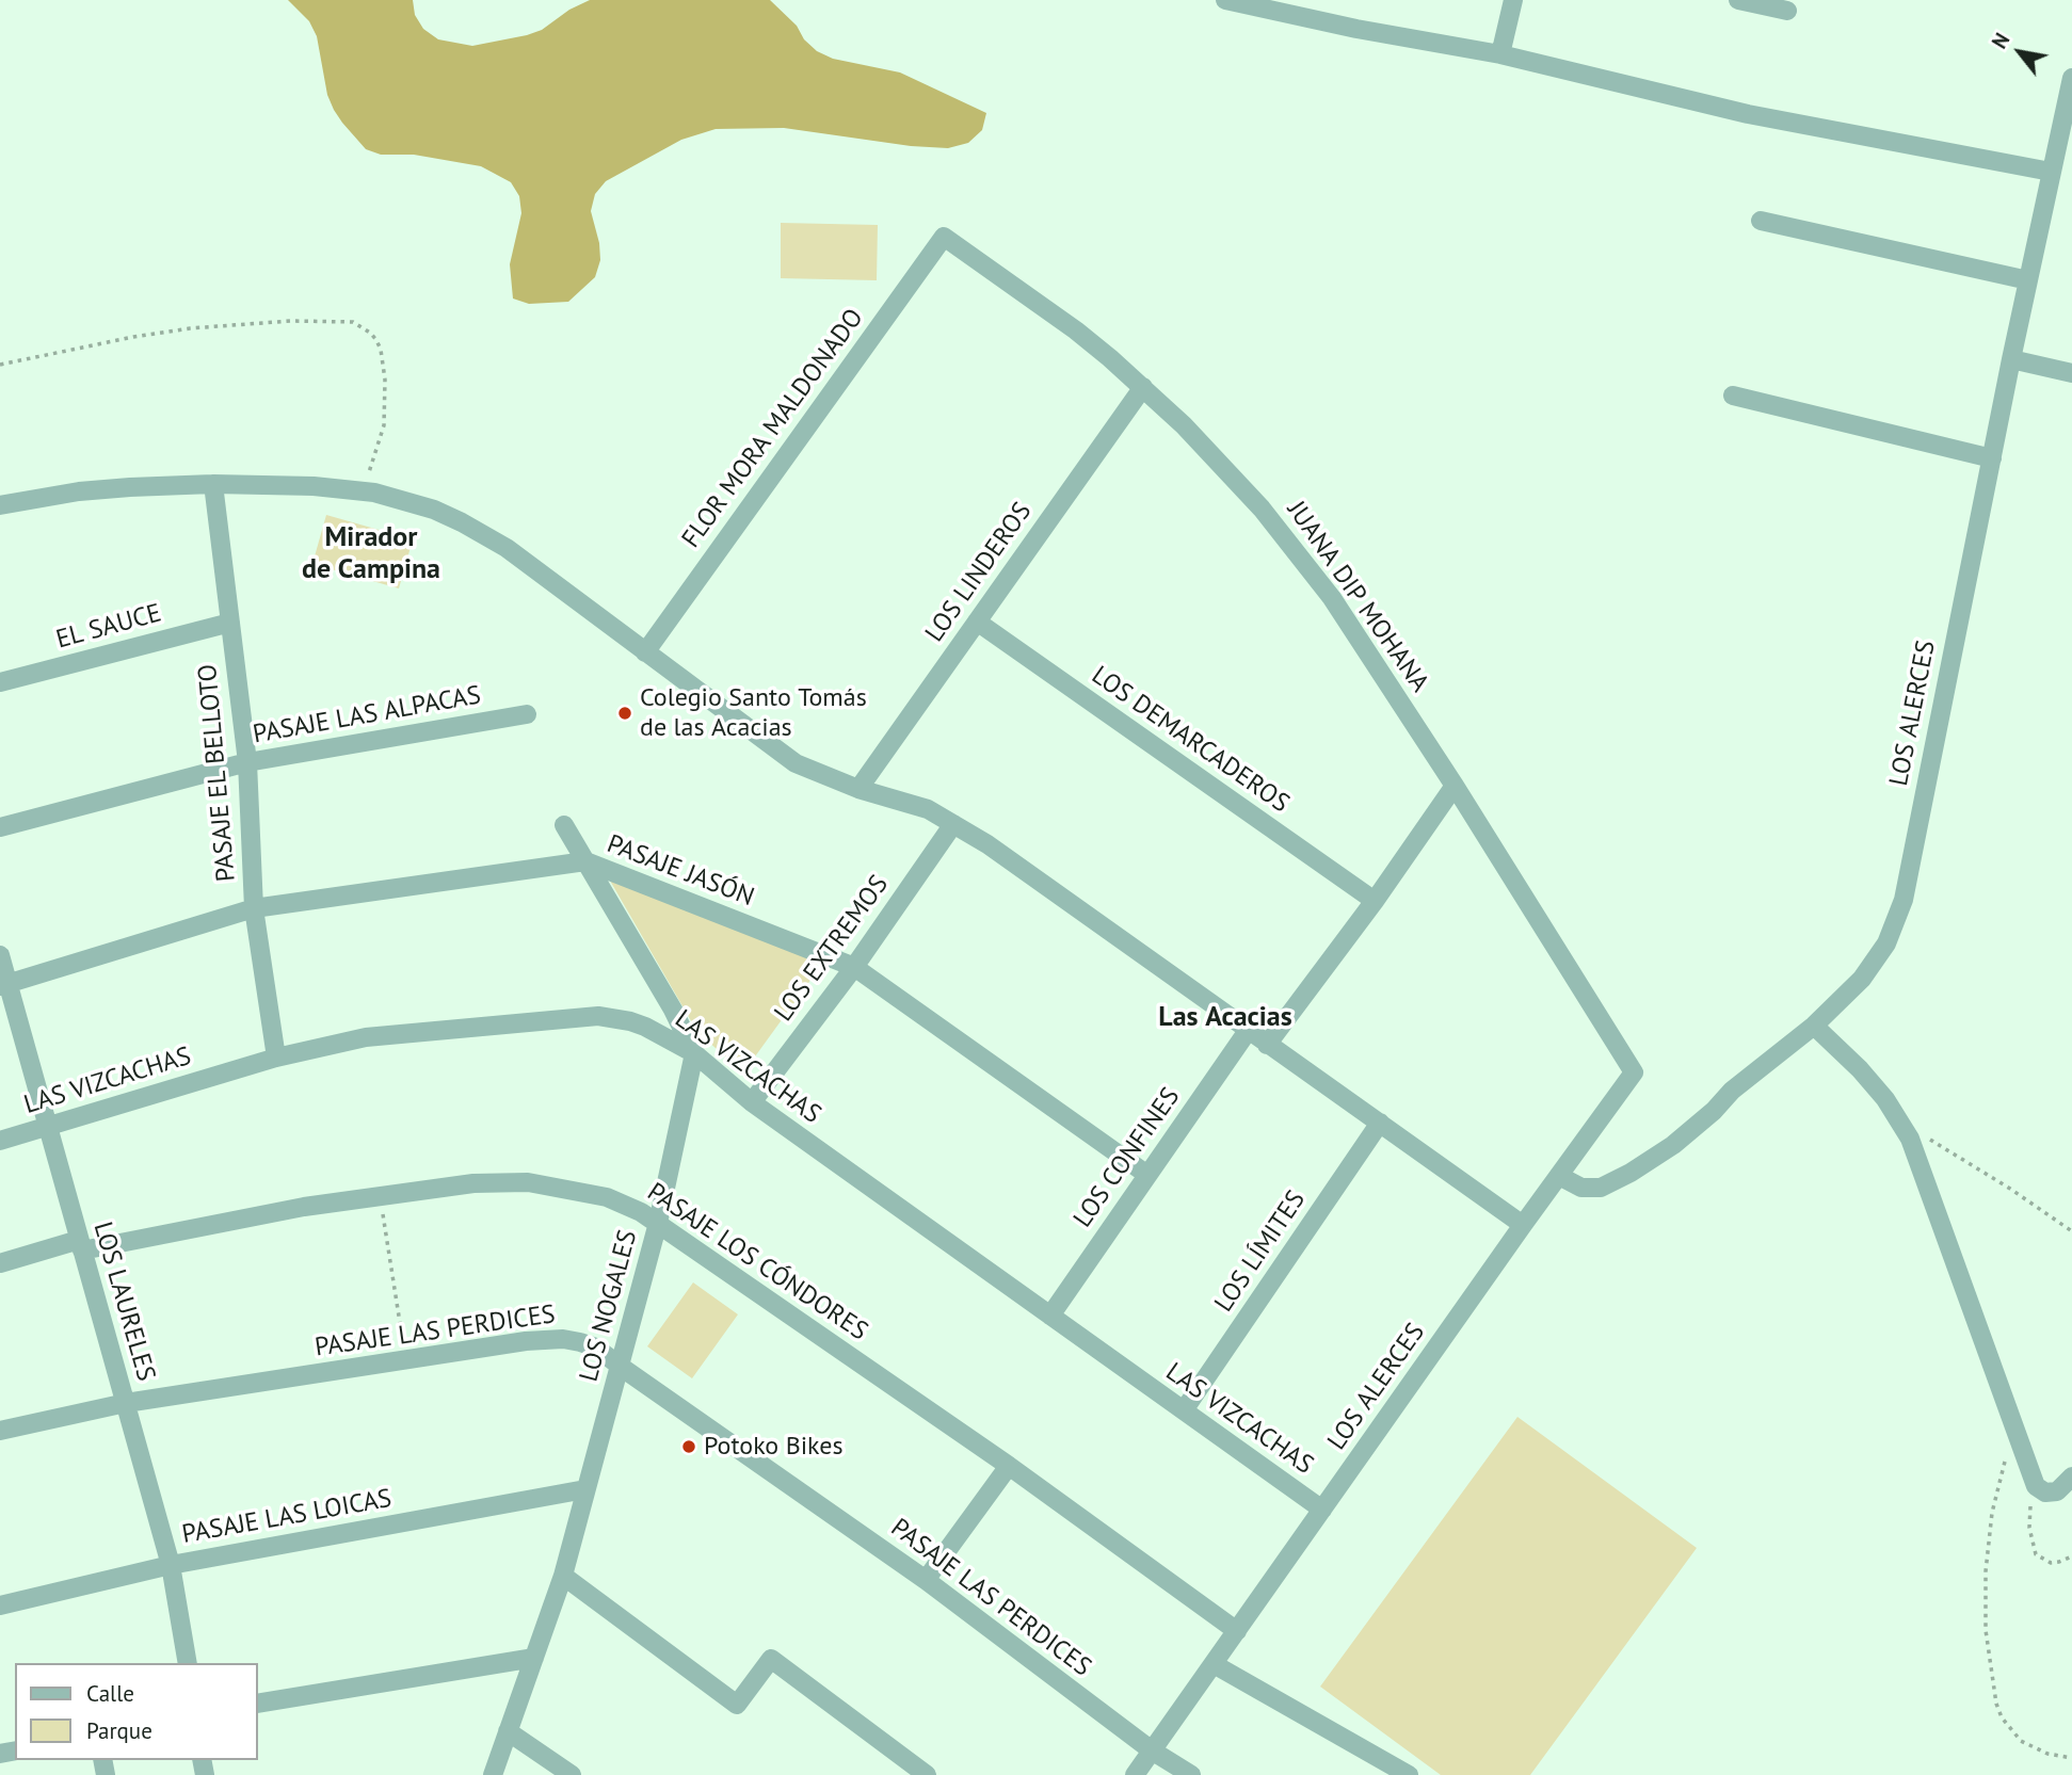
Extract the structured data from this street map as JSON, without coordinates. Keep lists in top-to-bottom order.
{
  "streets": {
    "street": [
      "FLOR MORA MALDONADO",
      "LOS LINDEROS",
      "JUANA DIP MOHANA",
      "EL SAUCE",
      "LOS ALERCES",
      "PASAJE LAS ALPACAS",
      "LOS DEMARCADEROS",
      "PASAJE EL BELLOTO",
      "PASAJE JASÓN",
      "LOS EXTREMOS",
      "LAS VIZCACHAS",
      "LOS CONFINES",
      "LOS LÍMITES",
      "PASAJE LOS CÓNDORES",
      "LOS LAURELES",
      "LOS NOGALES",
      "PASAJE LAS PERDICES",
      "PASAJE LAS LOICAS"
    ]
  },
  "crossings": [
    ["FLOR MORA MALDONADO", "JUANA DIP MOHANA"],
    ["LOS LINDEROS", "JUANA DIP MOHANA"],
    ["LOS LINDEROS", "LOS DEMARCADEROS"],
    ["JUANA DIP MOHANA", "LOS ALERCES"],
    ["EL SAUCE", "PASAJE EL BELLOTO"],
    ["LOS ALERCES", "LAS VIZCACHAS"],
    ["LOS ALERCES", "PASAJE LOS CÓNDORES"],
    ["LOS ALERCES", "PASAJE LAS PERDICES"],
    ["PASAJE LAS ALPACAS", "PASAJE EL BELLOTO"],
    ["PASAJE EL BELLOTO", "PASAJE JASÓN"],
    ["PASAJE EL BELLOTO", "LAS VIZCACHAS"],
    ["PASAJE JASÓN", "LOS EXTREMOS"],
    ["PASAJE JASÓN", "LOS CONFINES"],
    ["PASAJE JASÓN", "LOS LAURELES"],
    ["LOS EXTREMOS", "LAS VIZCACHAS"],
    ["LAS VIZCACHAS", "LOS CONFINES"],
    ["LAS VIZCACHAS", "LOS LÍMITES"],
    ["LAS VIZCACHAS", "LOS LAURELES"],
    ["LAS VIZCACHAS", "LOS NOGALES"],
    ["PASAJE LOS CÓNDORES", "LOS LAURELES"],
    ["PASAJE LOS CÓNDORES", "LOS NOGALES"],
    ["LOS LAURELES", "PASAJE LAS PERDICES"],
    ["LOS LAURELES", "PASAJE LAS LOICAS"],
    ["LOS NOGALES", "PASAJE LAS PERDICES"],
    ["LOS NOGALES", "PASAJE LAS LOICAS"]
  ],
  "districts": ["Mirador de Campina", "Las Acacias"],
  "places": ["Colegio Santo Tomás de las Acacias", "Potoko Bikes"],
  "legend": ["Calle", "Parque"],
  "north": "top left"
}
